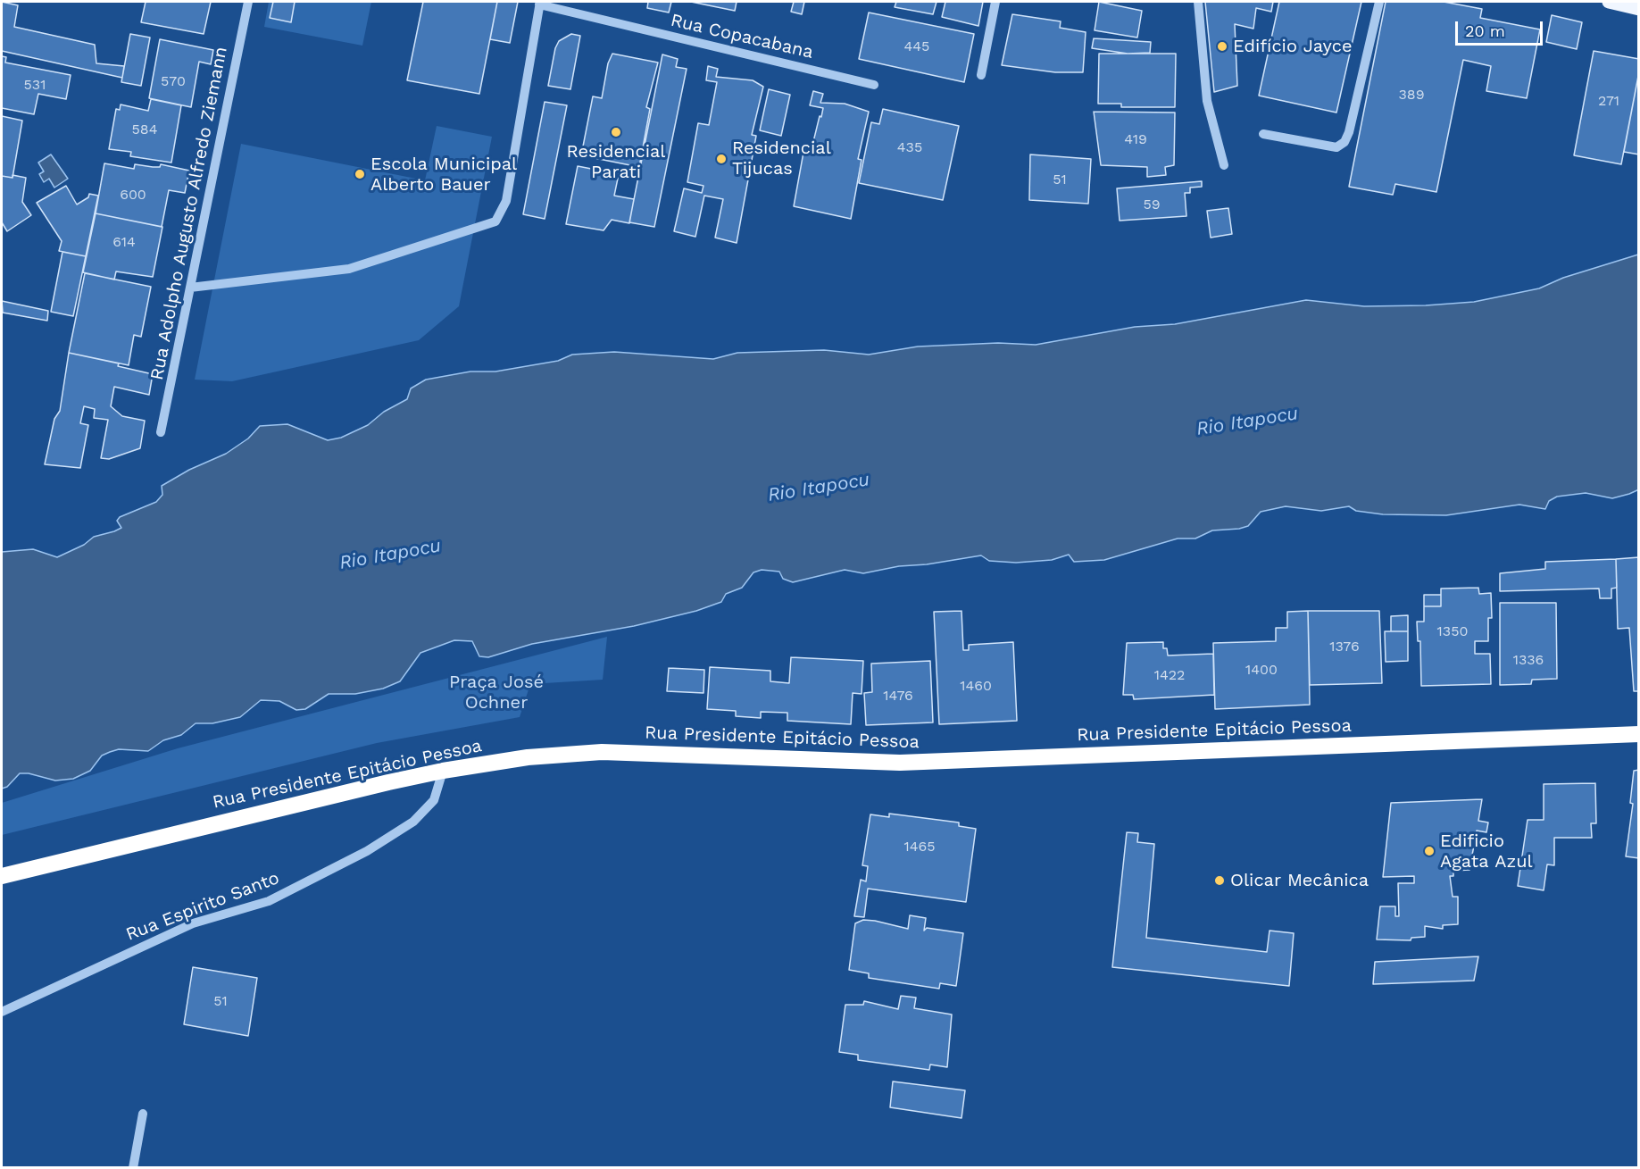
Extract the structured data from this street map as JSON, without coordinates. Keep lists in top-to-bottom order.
{
  "streets": {
    "highway": ["Rua Presidente Epitácio Pessoa"],
    "street": ["Rua Copacabana", "Rua Adolpho Augusto Alfredo Ziemann", "Rua Espirito Santo"]
  },
  "crossings": [
    ["Rua Presidente Epitácio Pessoa", "Rua Espirito Santo"]
  ],
  "water": ["Rio Itapocu"],
  "parks": ["Praça José Ochner"],
  "places": [
    "Edifício Jayce",
    "Residencial Parati",
    "Residencial Tijucas",
    "Escola Municipal Alberto Bauer",
    "Edificio Agata Azul",
    "Olicar Mecânica"
  ],
  "house_numbers": [
    "445",
    "570",
    "531",
    "389",
    "271",
    "584",
    "419",
    "435",
    "51",
    "600",
    "59",
    "614",
    "1350",
    "1376",
    "1336",
    "1400",
    "1422",
    "1460",
    "1476",
    "1465",
    "51"
  ],
  "scale_bar": "20 m"
}
